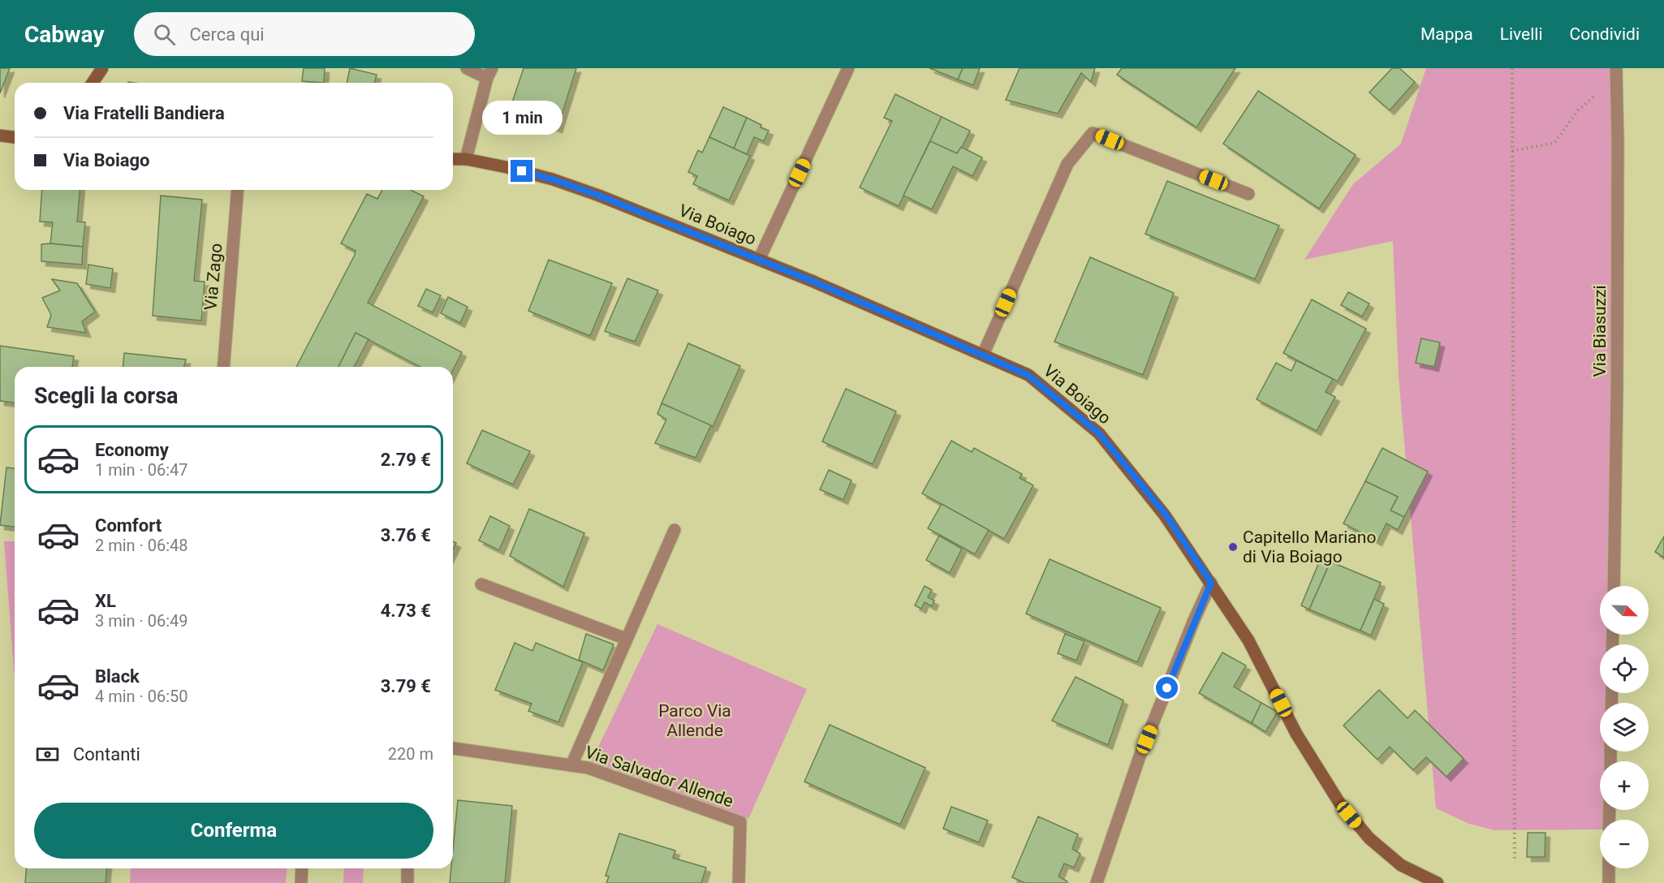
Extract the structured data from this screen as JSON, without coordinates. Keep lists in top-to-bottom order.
{
  "streets": {
    "street": [
      "Via Boiago",
      "Via Zago",
      "Via Biasuzzi",
      "Via Salvador Allende"
    ]
  },
  "parks": ["Parco Via Allende"],
  "places": ["Capitello Mariano di Via Boiago"],
  "north": "bottom right",
  "page": {
    "header": "Cabway",
    "search": "Cerca qui",
    "nav": ["Mappa", "Livelli", "Condividi"],
    "banner": ["Via Fratelli Bandiera", "Via Boiago"],
    "bubble": "1 min",
    "heading": "Scegli la corsa",
    "list": [
      {
        "name": "Economy",
        "note": "1 min · 06:47",
        "value": "2.79 €"
      },
      {
        "name": "Comfort",
        "note": "2 min · 06:48",
        "value": "3.76 €"
      },
      {
        "name": "XL",
        "note": "3 min · 06:49",
        "value": "4.73 €"
      },
      {
        "name": "Black",
        "note": "4 min · 06:50",
        "value": "3.79 €"
      }
    ],
    "map_buttons": ["+", "−"],
    "pay": ["Contanti", "220 m"],
    "buttons": "Conferma"
  }
}
